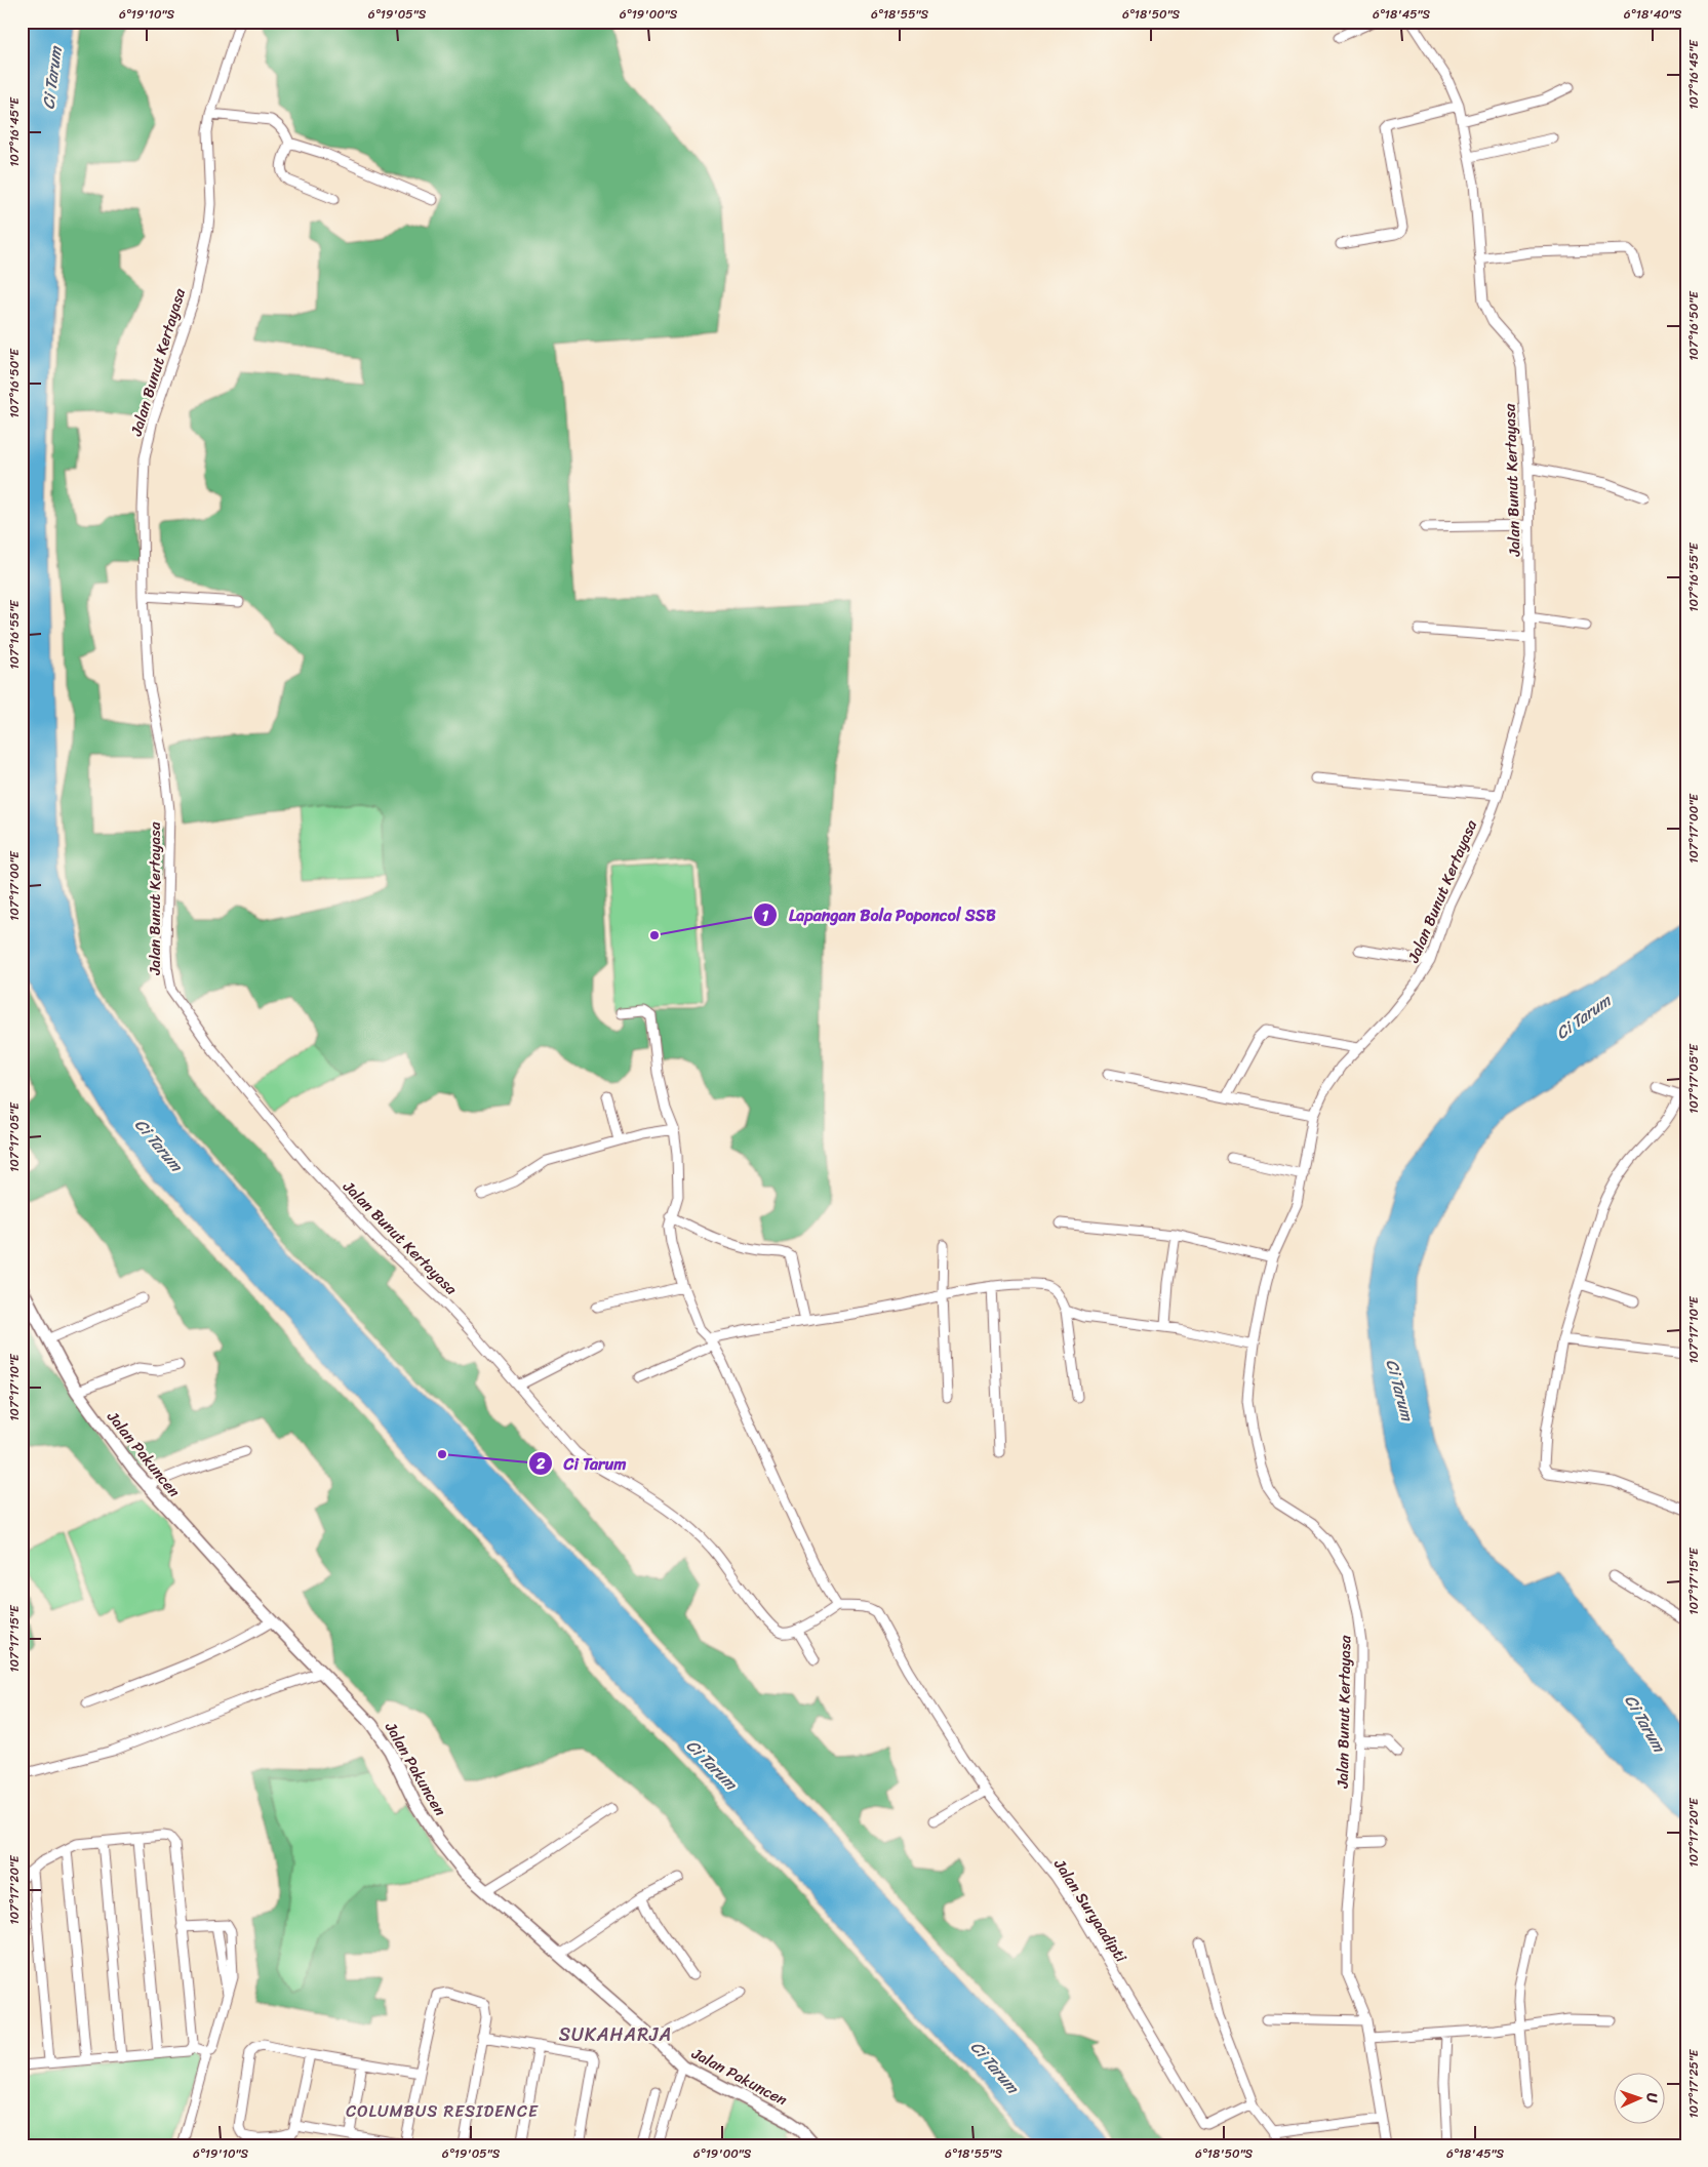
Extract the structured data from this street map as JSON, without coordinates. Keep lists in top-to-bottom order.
{
  "streets": {
    "street": ["Jalan Bunut Kertayasa", "Jalan Pakuncen", "Jalan Suryaadipti"]
  },
  "districts": ["SUKAHARJA", "COLUMBUS RESIDENCE"],
  "water": ["Ci Tarum"],
  "places": ["Lapangan Bola Poponcol SSB", "Ci Tarum"],
  "north": "right",
  "coordinates": [
    "6°19'10\"S",
    "6°19'05\"S",
    "6°19'00\"S",
    "6°18'55\"S",
    "6°18'50\"S",
    "6°18'45\"S",
    "6°18'40\"S",
    "107°16'45\"E",
    "107°16'50\"E",
    "107°16'55\"E",
    "107°17'00\"E",
    "107°17'05\"E",
    "107°17'10\"E",
    "107°17'15\"E",
    "107°17'20\"E",
    "107°17'25\"E"
  ]
}
